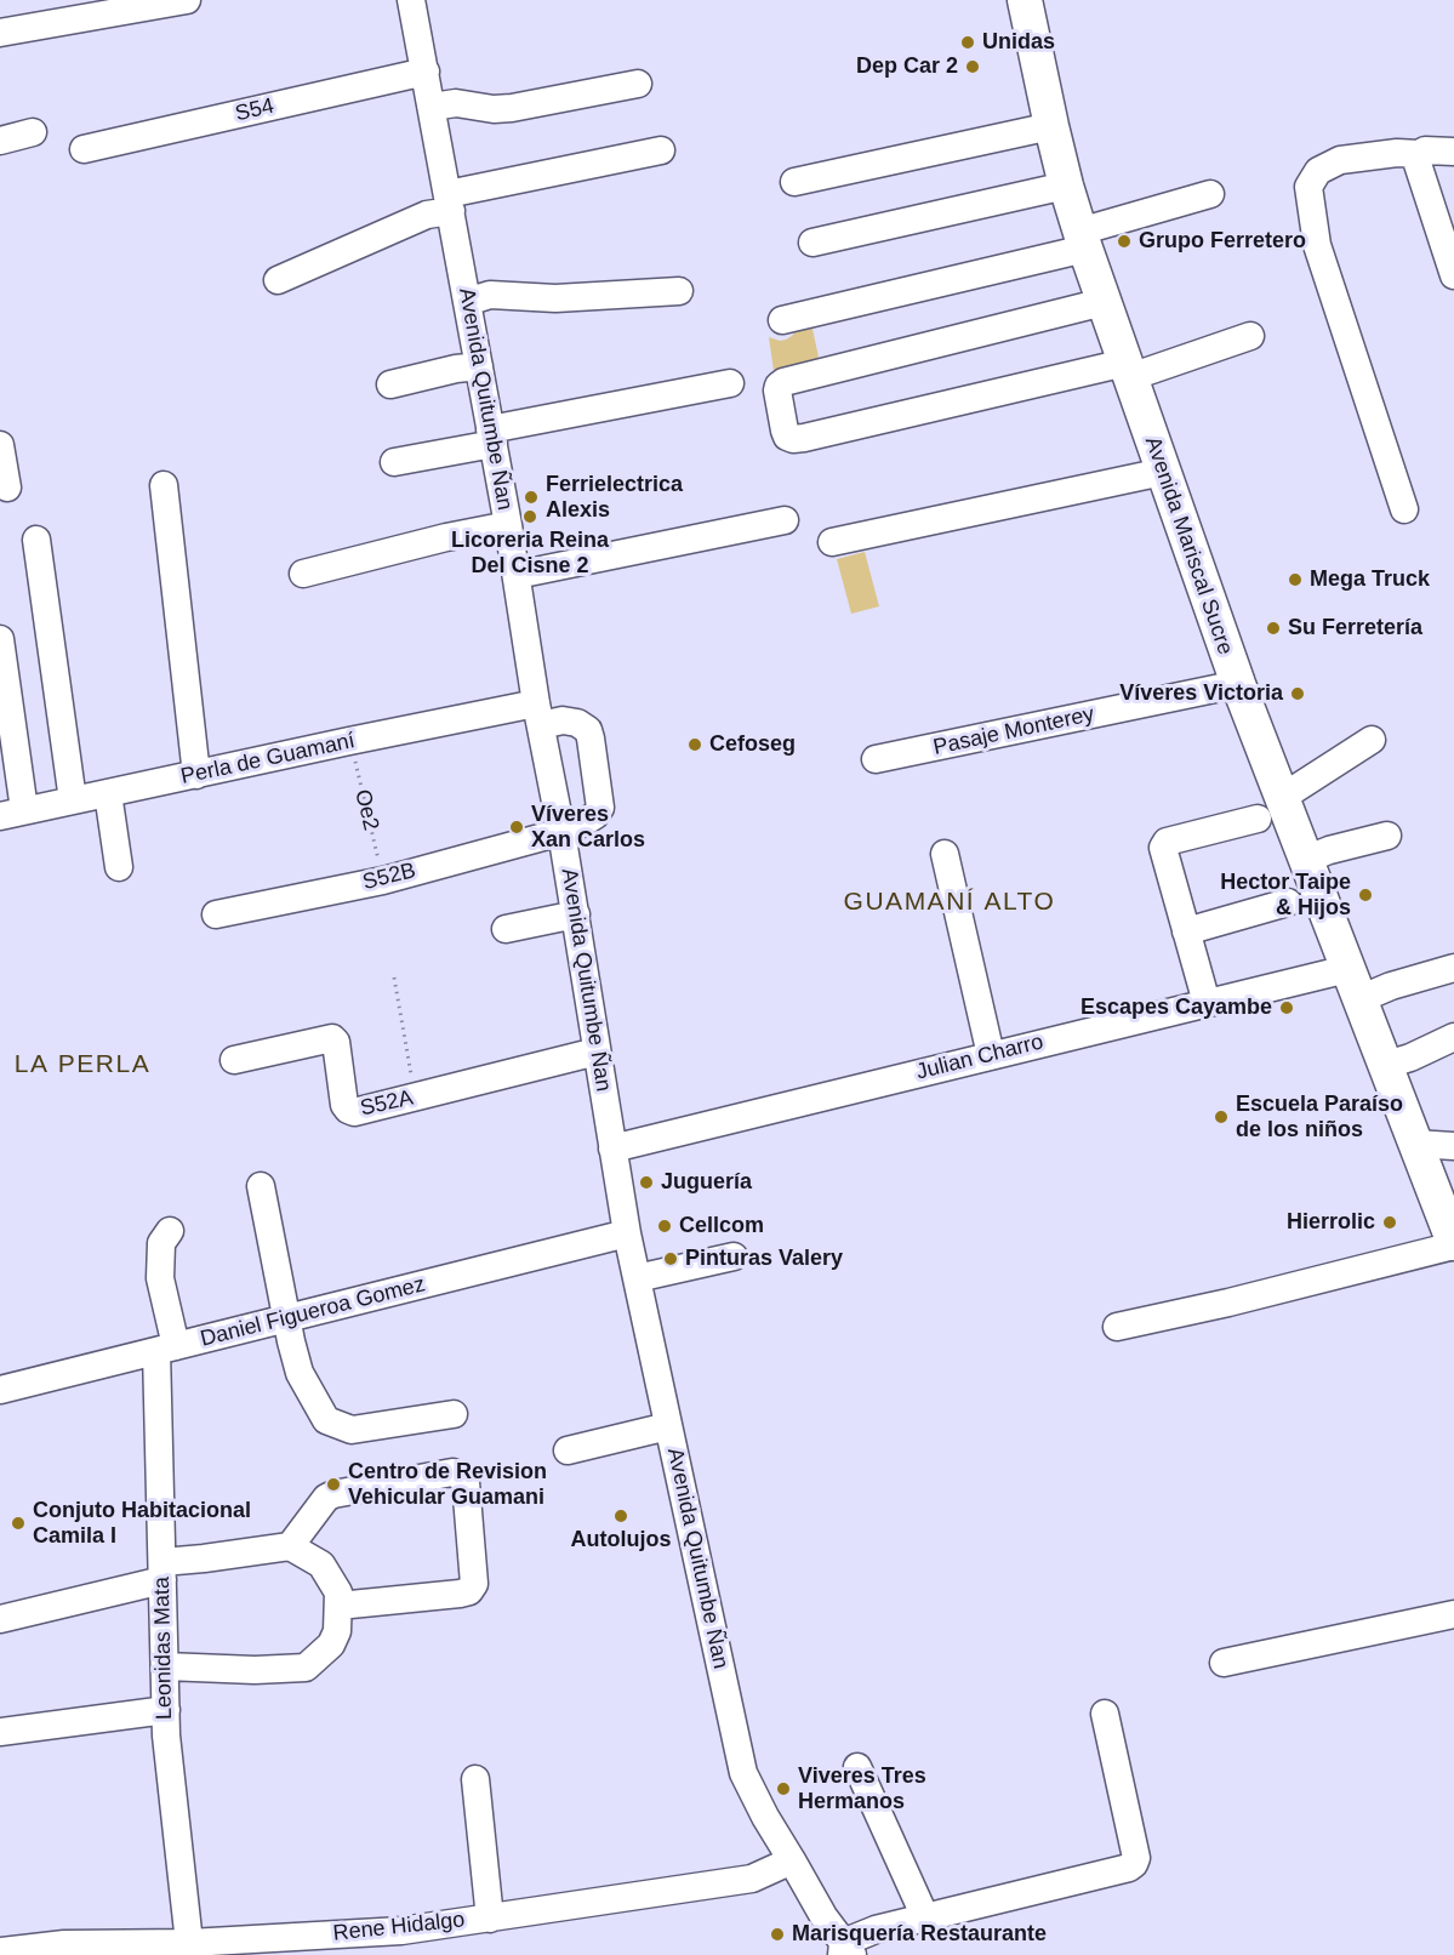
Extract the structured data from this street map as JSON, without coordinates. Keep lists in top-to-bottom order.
{
  "streets": {
    "main road": ["Avenida Mariscal Sucre"],
    "street": [
      "S54",
      "Avenida Quitumbe Ñan",
      "Pasaje Monterey",
      "Perla de Guamaní",
      "S52B",
      "Julian Charro",
      "S52A",
      "Daniel Figueroa Gomez",
      "Leonidas Mata",
      "Rene Hidalgo"
    ],
    "path": ["Oe2"]
  },
  "crossings": [
    ["S54", "Avenida Quitumbe Ñan"],
    ["Avenida Quitumbe Ñan", "Perla de Guamaní"],
    ["Avenida Quitumbe Ñan", "S52B"],
    ["Avenida Quitumbe Ñan", "Julian Charro"],
    ["Avenida Quitumbe Ñan", "S52A"],
    ["Avenida Quitumbe Ñan", "Daniel Figueroa Gomez"],
    ["Avenida Quitumbe Ñan", "Rene Hidalgo"],
    ["Avenida Mariscal Sucre", "Pasaje Monterey"],
    ["Avenida Mariscal Sucre", "Julian Charro"],
    ["Perla de Guamaní", "Oe2"],
    ["Perla de Guamaní", "S52B"],
    ["Oe2", "S52B"],
    ["Daniel Figueroa Gomez", "Leonidas Mata"],
    ["Leonidas Mata", "Rene Hidalgo"]
  ],
  "districts": ["GUAMANÍ ALTO", "LA PERLA"],
  "places": [
    "Unidas",
    "Dep Car 2",
    "Grupo Ferretero",
    "Ferrielectrica Alexis",
    "Licoreria Reina Del Cisne 2",
    "Mega Truck",
    "Su Ferretería",
    "Víveres Victoria",
    "Cefoseg",
    "Víveres Xan Carlos",
    "Hector Taipe & Hijos",
    "Escapes Cayambe",
    "Escuela Paraíso de los niños",
    "Juguería",
    "Hierrolic",
    "Cellcom",
    "Pinturas Valery",
    "Centro de Revision Vehicular Guamani",
    "Autolujos",
    "Conjuto Habitacional Camila I",
    "Viveres Tres Hermanos",
    "Marisquería Restaurante"
  ]
}
